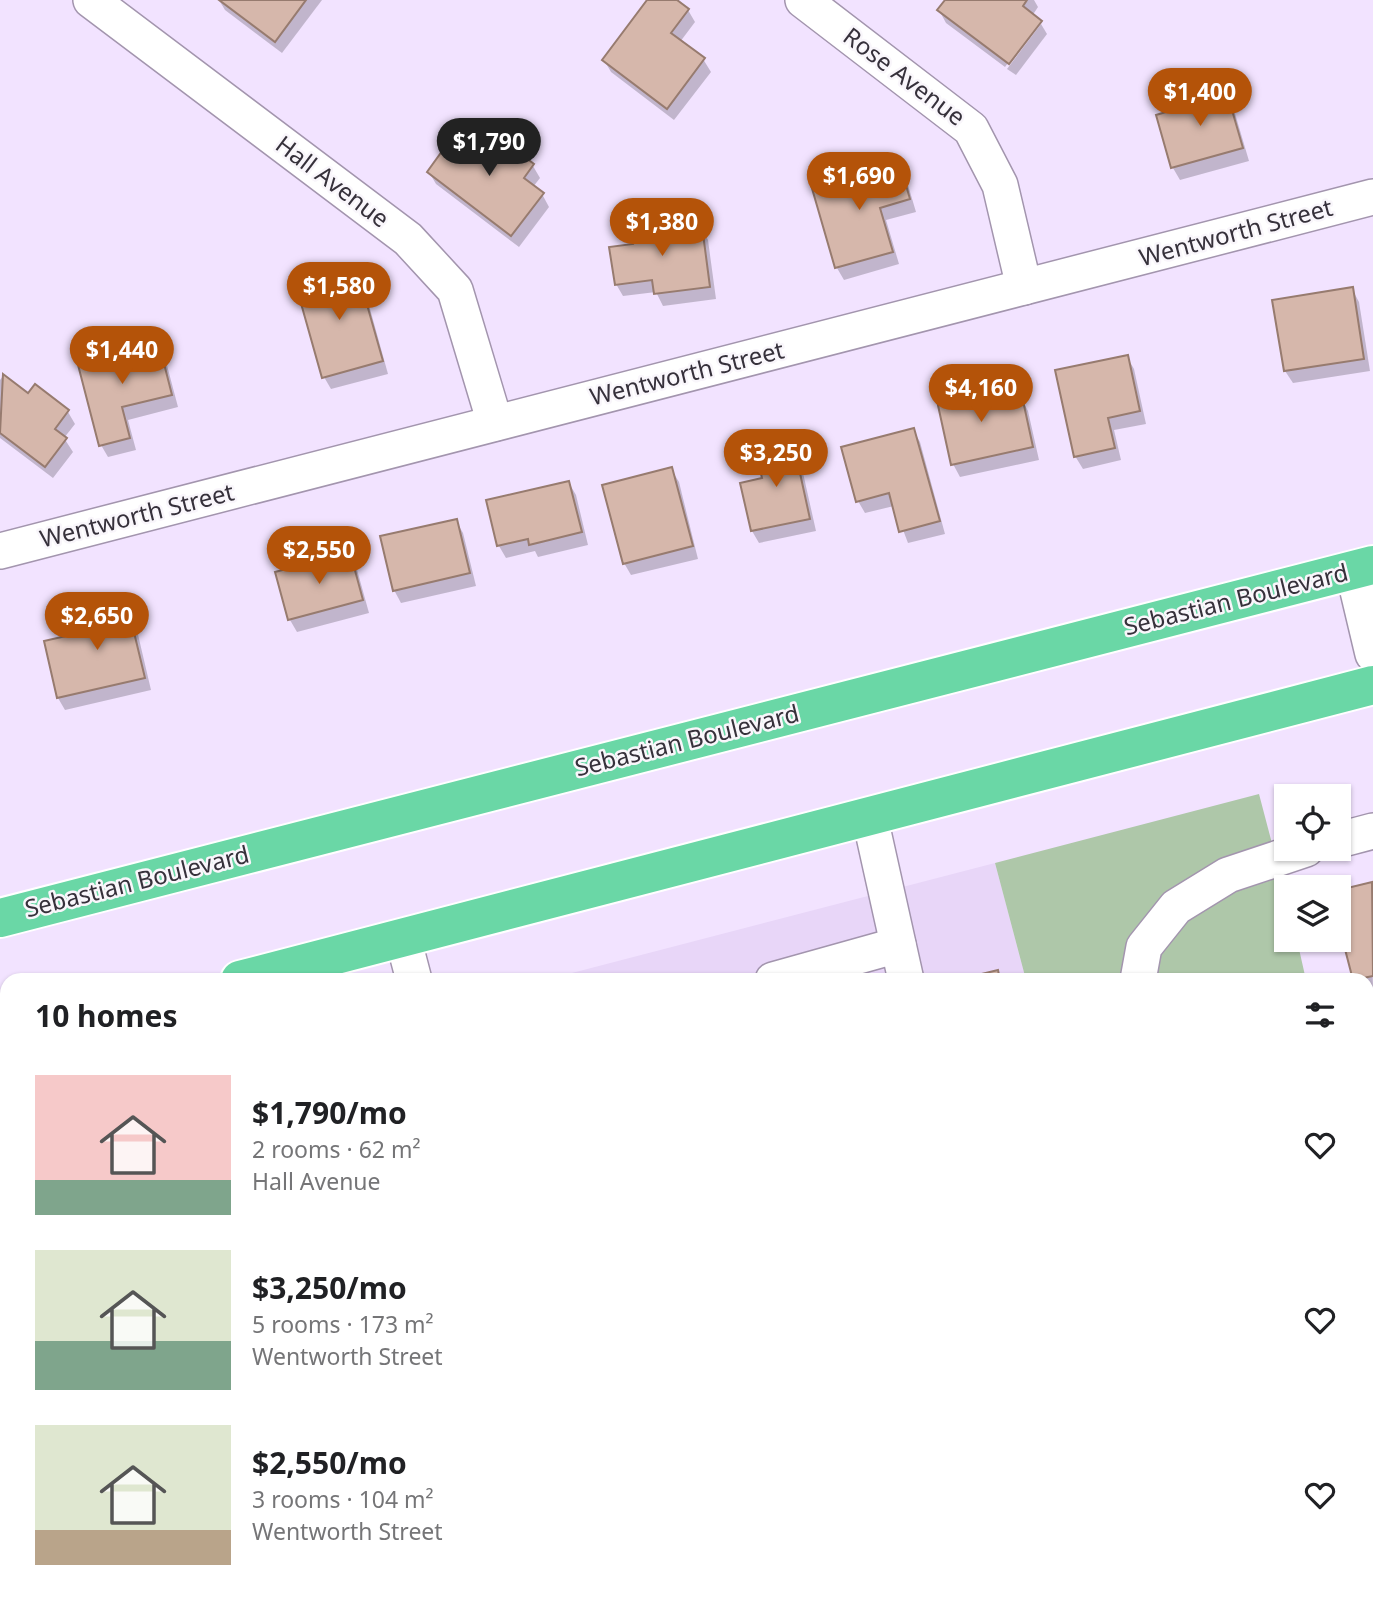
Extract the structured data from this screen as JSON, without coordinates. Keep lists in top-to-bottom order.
{
  "streets": {
    "main road": ["Sebastian Boulevard"],
    "street": ["Rose Avenue", "Hall Avenue", "Wentworth Street"]
  },
  "crossings": [
    ["Rose Avenue", "Wentworth Street"],
    ["Hall Avenue", "Wentworth Street"]
  ],
  "page": {
    "price": [
      "$1,400",
      "$1,790",
      "$1,690",
      "$1,380",
      "$1,580",
      "$1,440",
      "$4,160",
      "$3,250",
      "$2,550",
      "$2,650"
    ],
    "heading": "10 homes",
    "list": [
      {
        "name": "$1,790/mo",
        "note": "2 rooms · 62 m² · Hall Avenue"
      },
      {
        "name": "$3,250/mo",
        "note": "5 rooms · 173 m² · Wentworth Street"
      },
      {
        "name": "$2,550/mo",
        "note": "3 rooms · 104 m² · Wentworth Street"
      }
    ]
  }
}
